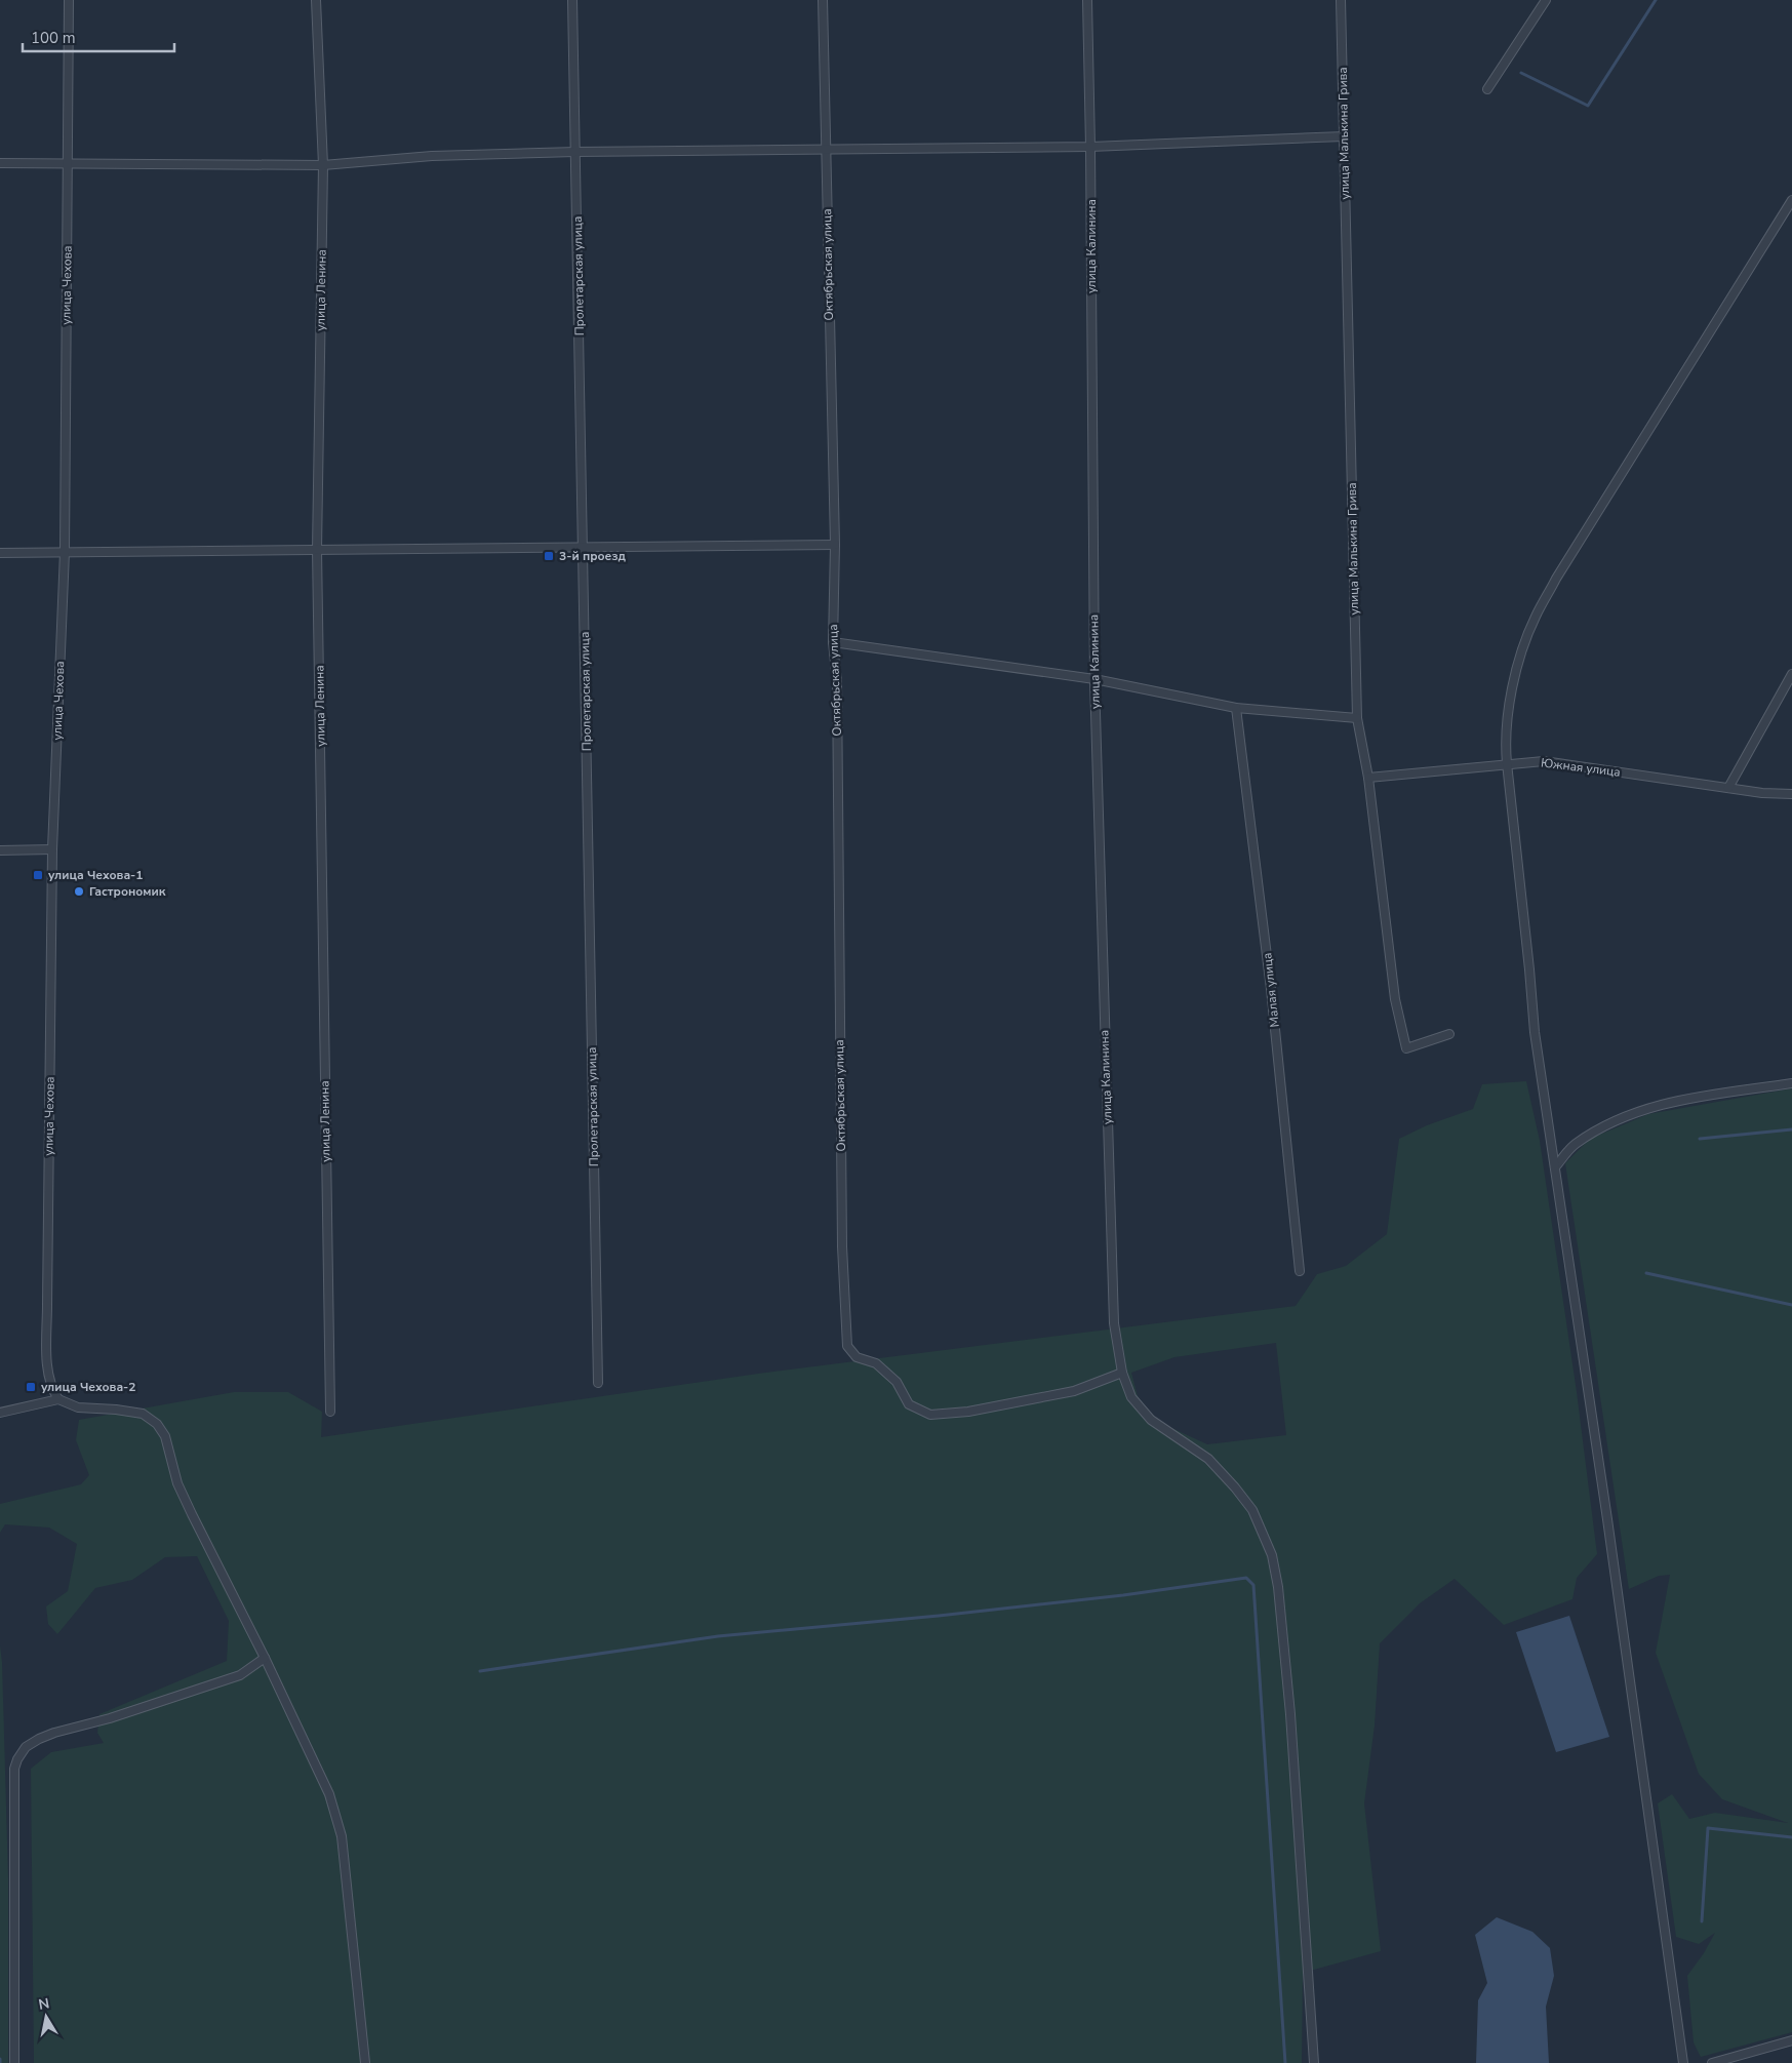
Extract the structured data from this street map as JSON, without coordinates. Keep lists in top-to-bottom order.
{
  "streets": {
    "street": [
      "улица Малькина Грива",
      "улица Калинина",
      "Октябрьская улица",
      "Пролетарская улица",
      "улица Чехова",
      "улица Ленина",
      "Южная улица",
      "Малая улица"
    ]
  },
  "crossings": [
    ["улица Малькина Грива", "Южная улица"],
    ["улица Калинина", "Октябрьская улица"]
  ],
  "places": {
    "transit": ["3-й проезд", "улица Чехова-1", "улица Чехова-2"],
    "other": ["Гастрономик"]
  },
  "scale_bar": "100 m",
  "north": "top"
}
